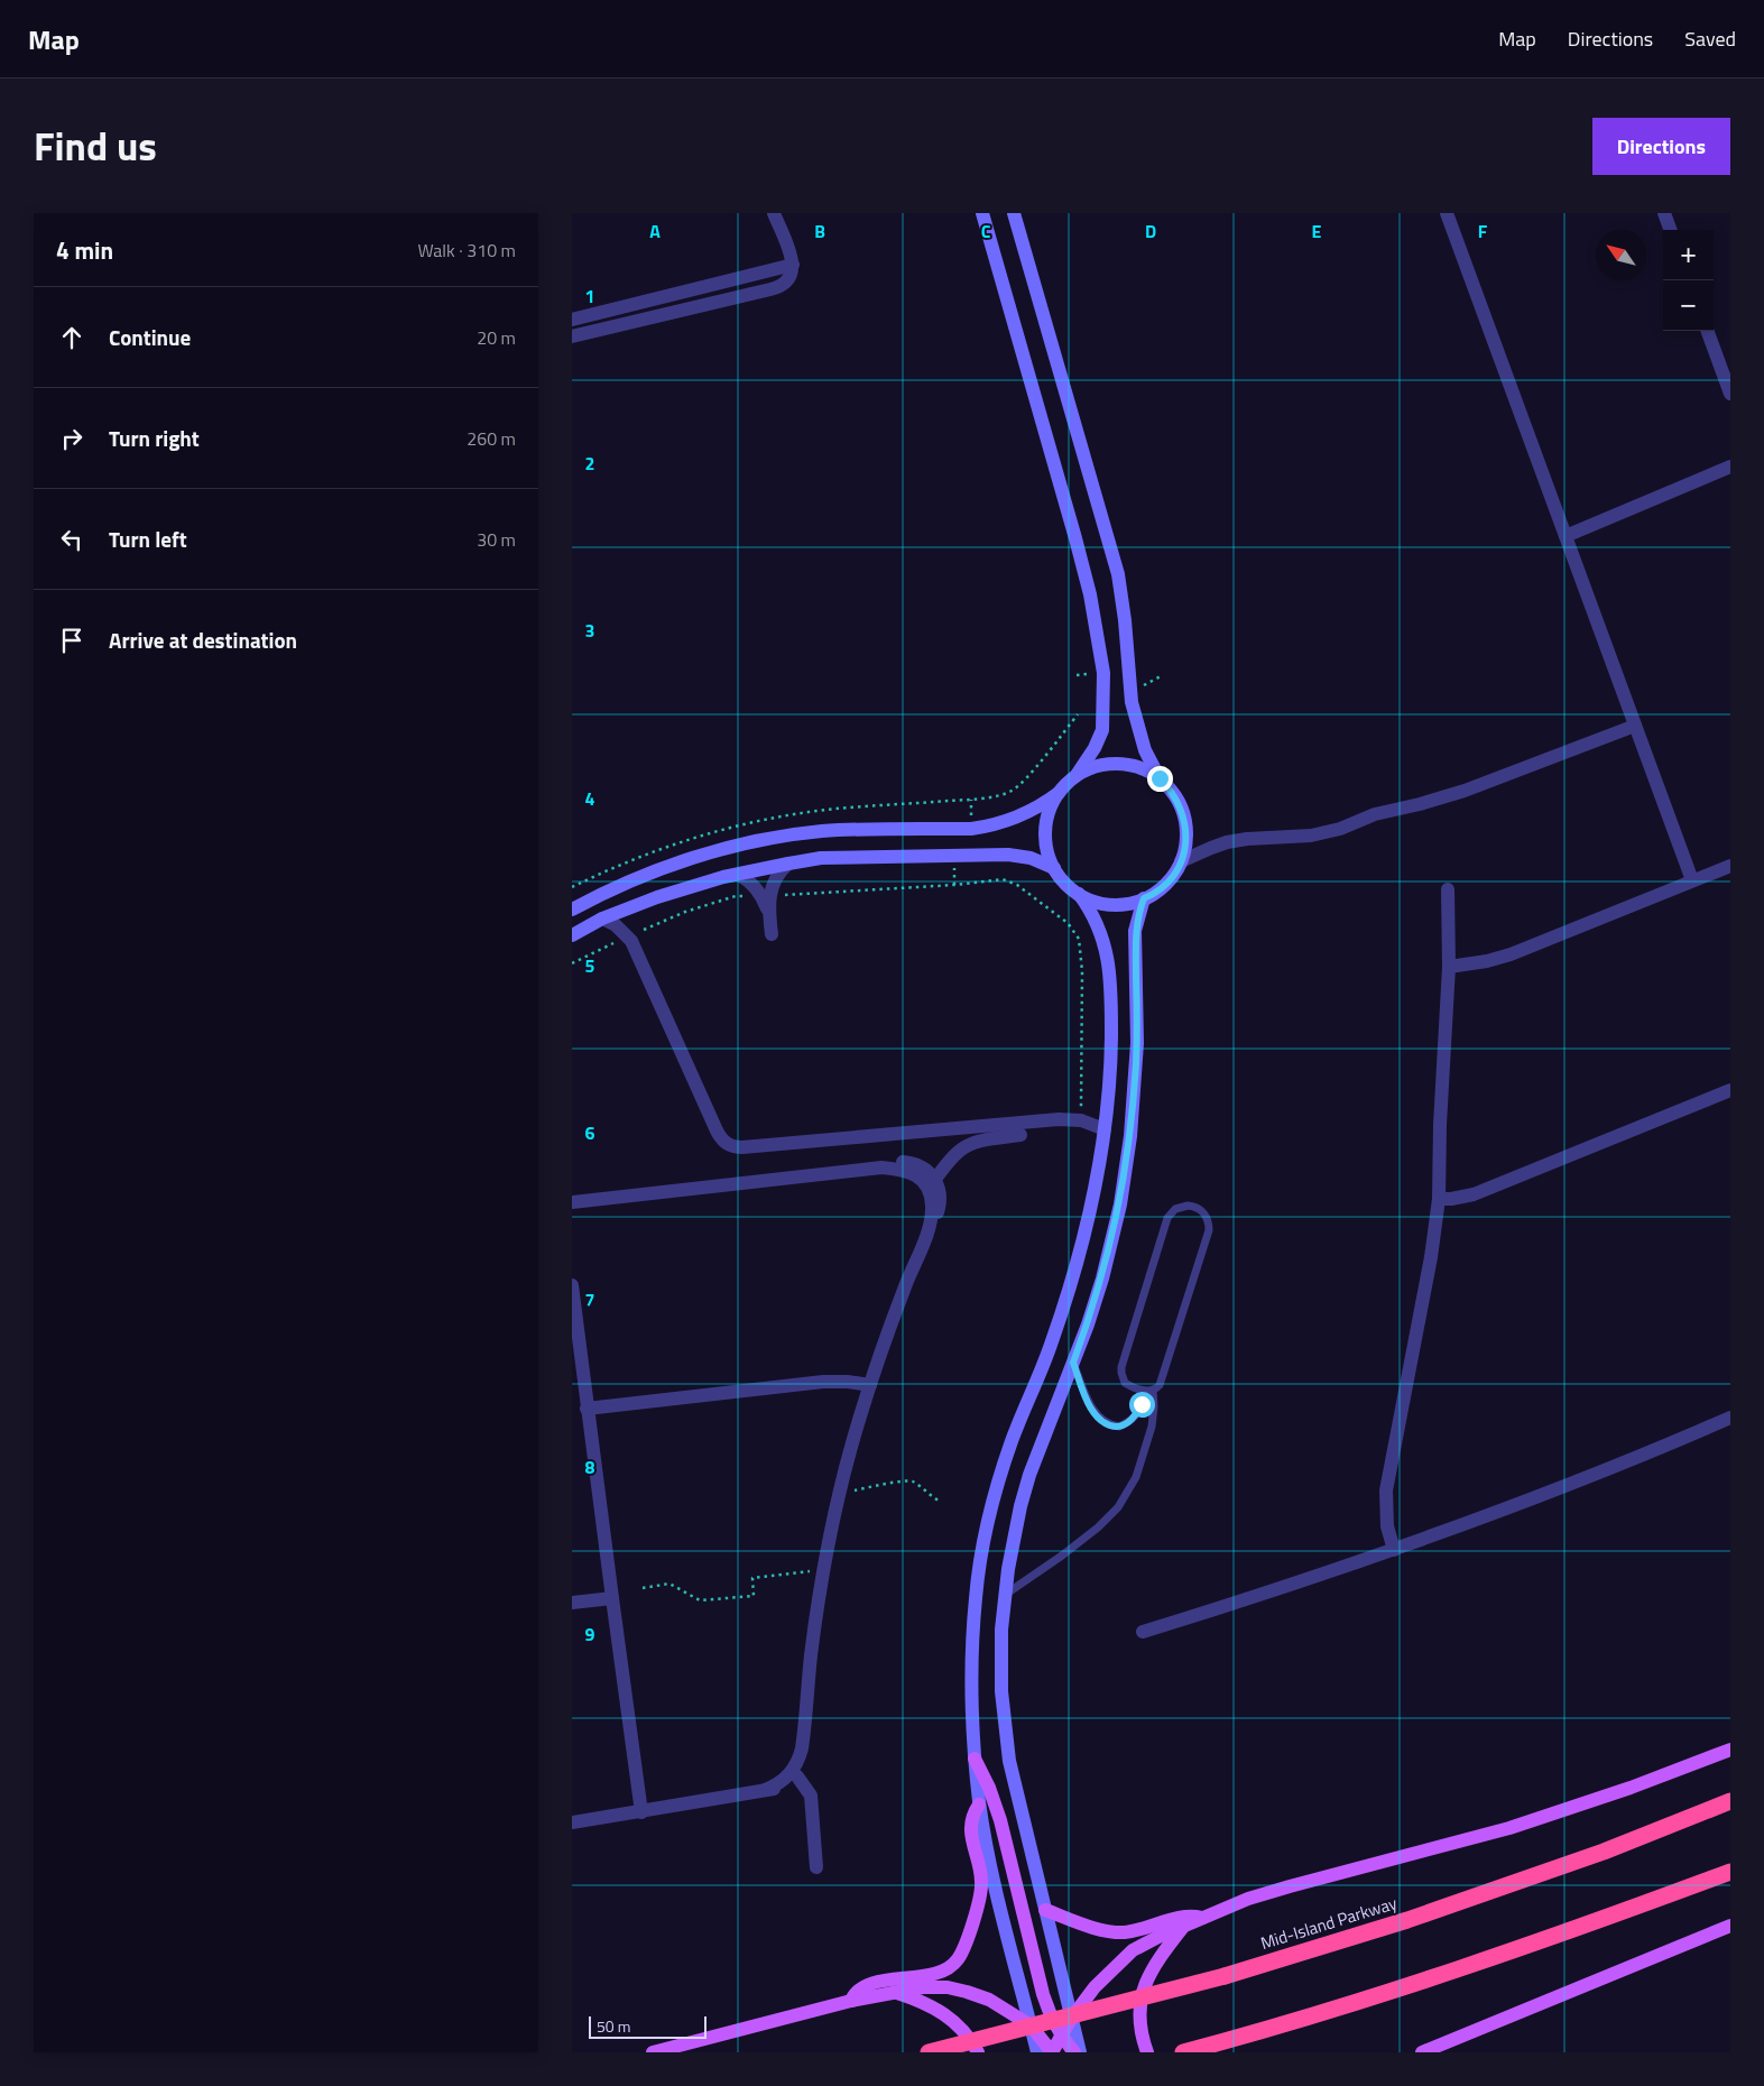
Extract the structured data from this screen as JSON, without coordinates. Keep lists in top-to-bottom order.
{
  "streets": {
    "highway": ["Mid-Island Parkway"]
  },
  "scale_bar": "50 m",
  "north": "top left",
  "page": {
    "header": "Map",
    "nav": ["Map", "Directions", "Saved"],
    "title": "Find us",
    "buttons": "Directions",
    "heading": ["4 min", "Walk · 310 m"],
    "map_buttons": ["+", "−"],
    "list": [
      ["Continue", "20 m"],
      ["Turn right", "260 m"],
      ["Turn left", "30 m"],
      "Arrive at destination"
    ],
    "scale": "50 m"
  },
  "grid": {
    "columns": [
      "A",
      "B",
      "C",
      "D",
      "E",
      "F"
    ],
    "rows": [
      "1",
      "2",
      "3",
      "4",
      "5",
      "6",
      "7",
      "8",
      "9"
    ]
  }
}
